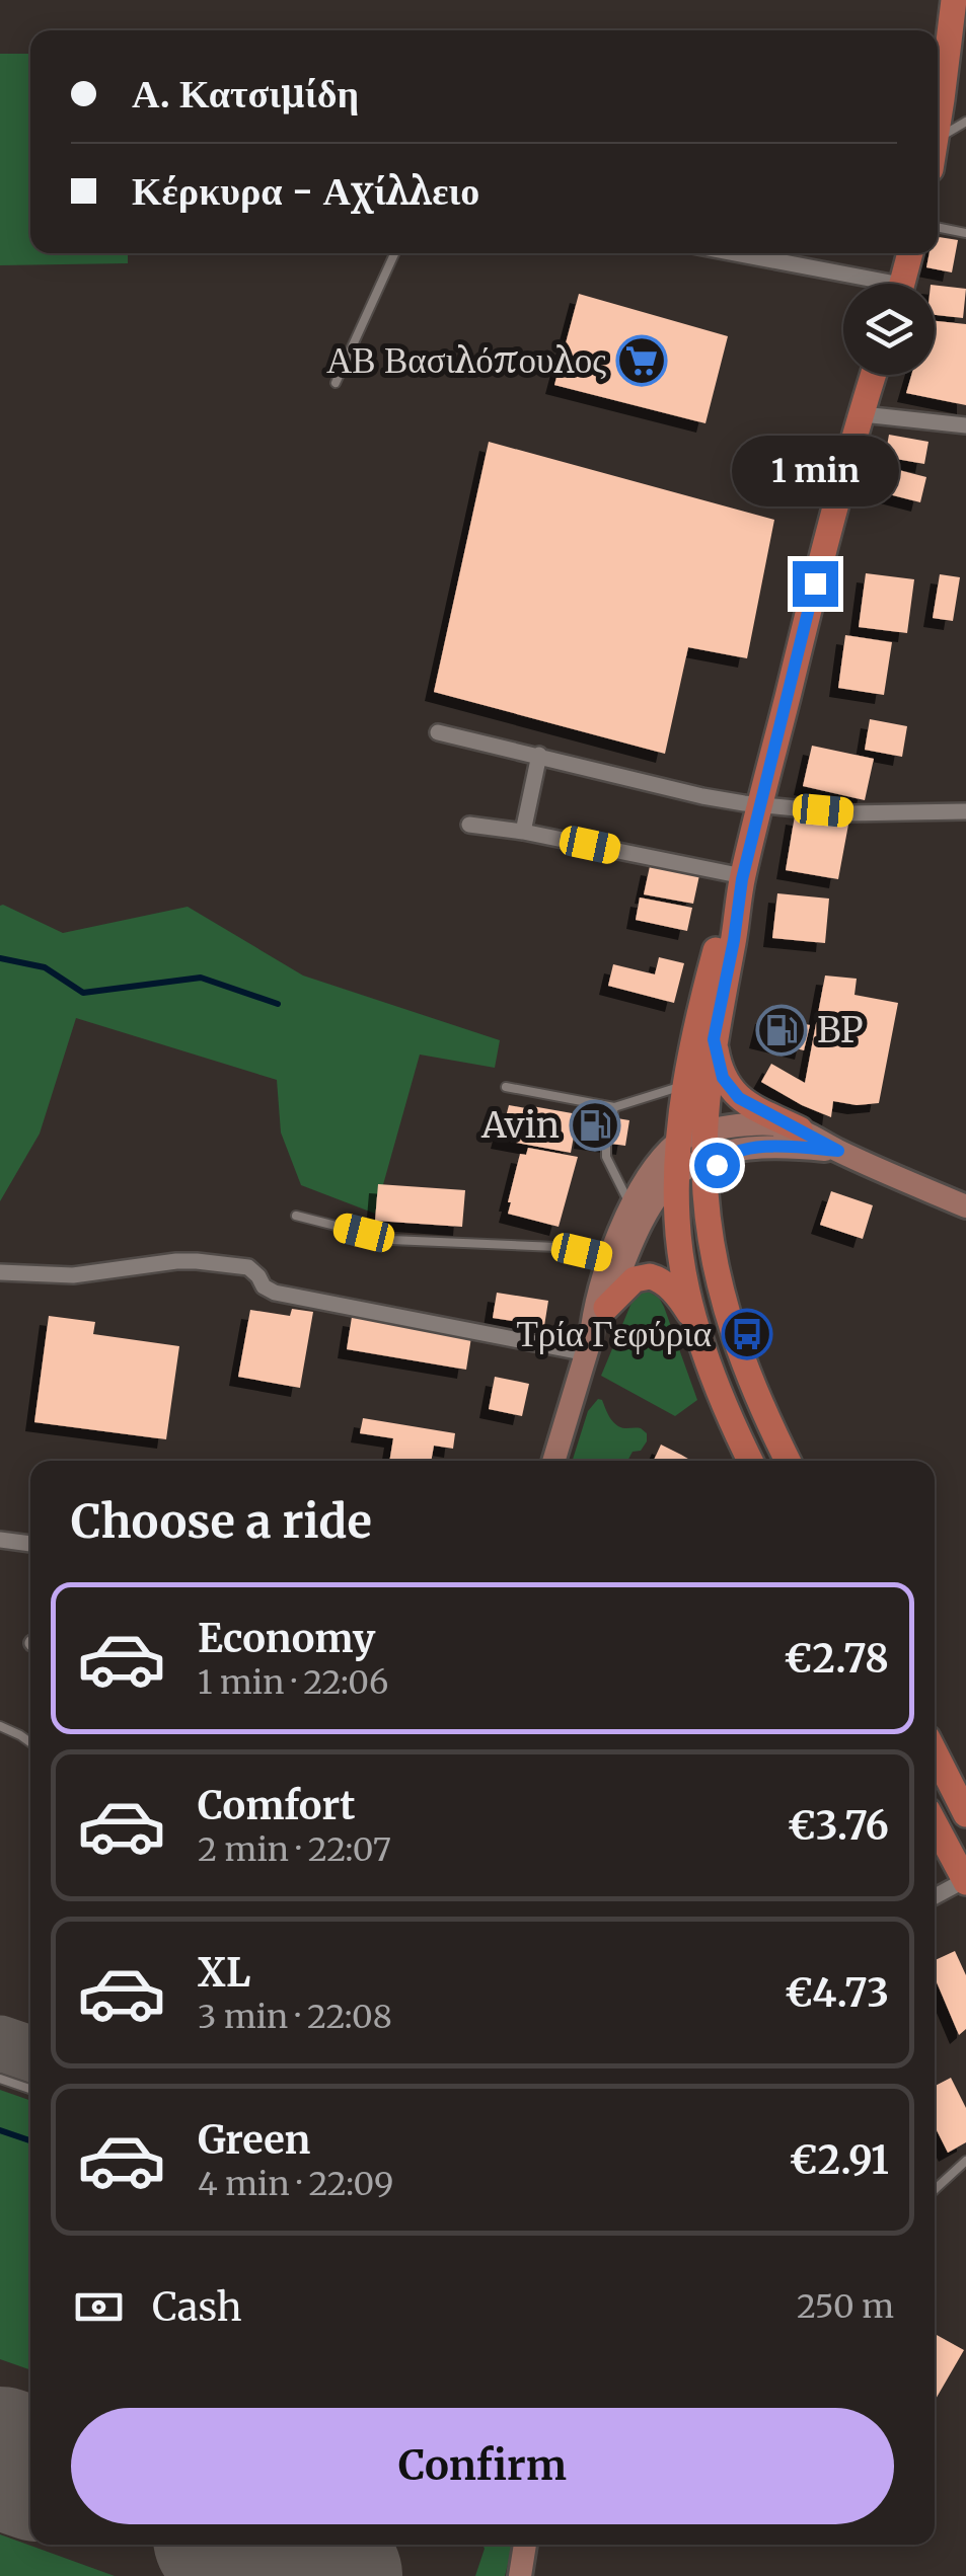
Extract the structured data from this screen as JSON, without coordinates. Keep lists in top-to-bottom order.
{
  "places": {
    "supermarket": ["ΑΒ Βασιλόπουλος"],
    "fuel station": ["BP", "Avin"],
    "bus stop": ["Τρία Γεφύρια"]
  },
  "page": {
    "banner": ["Α. Κατσιμίδη", "Κέρκυρα - Αχίλλειο"],
    "bubble": "1 min",
    "heading": "Choose a ride",
    "list": [
      {
        "name": "Economy",
        "note": "1 min · 22:06",
        "value": "€2.78"
      },
      {
        "name": "Comfort",
        "note": "2 min · 22:07",
        "value": "€3.76"
      },
      {
        "name": "XL",
        "note": "3 min · 22:08",
        "value": "€4.73"
      },
      {
        "name": "Green",
        "note": "4 min · 22:09",
        "value": "€2.91"
      }
    ],
    "pay": ["Cash", "250 m"],
    "buttons": "Confirm"
  }
}
